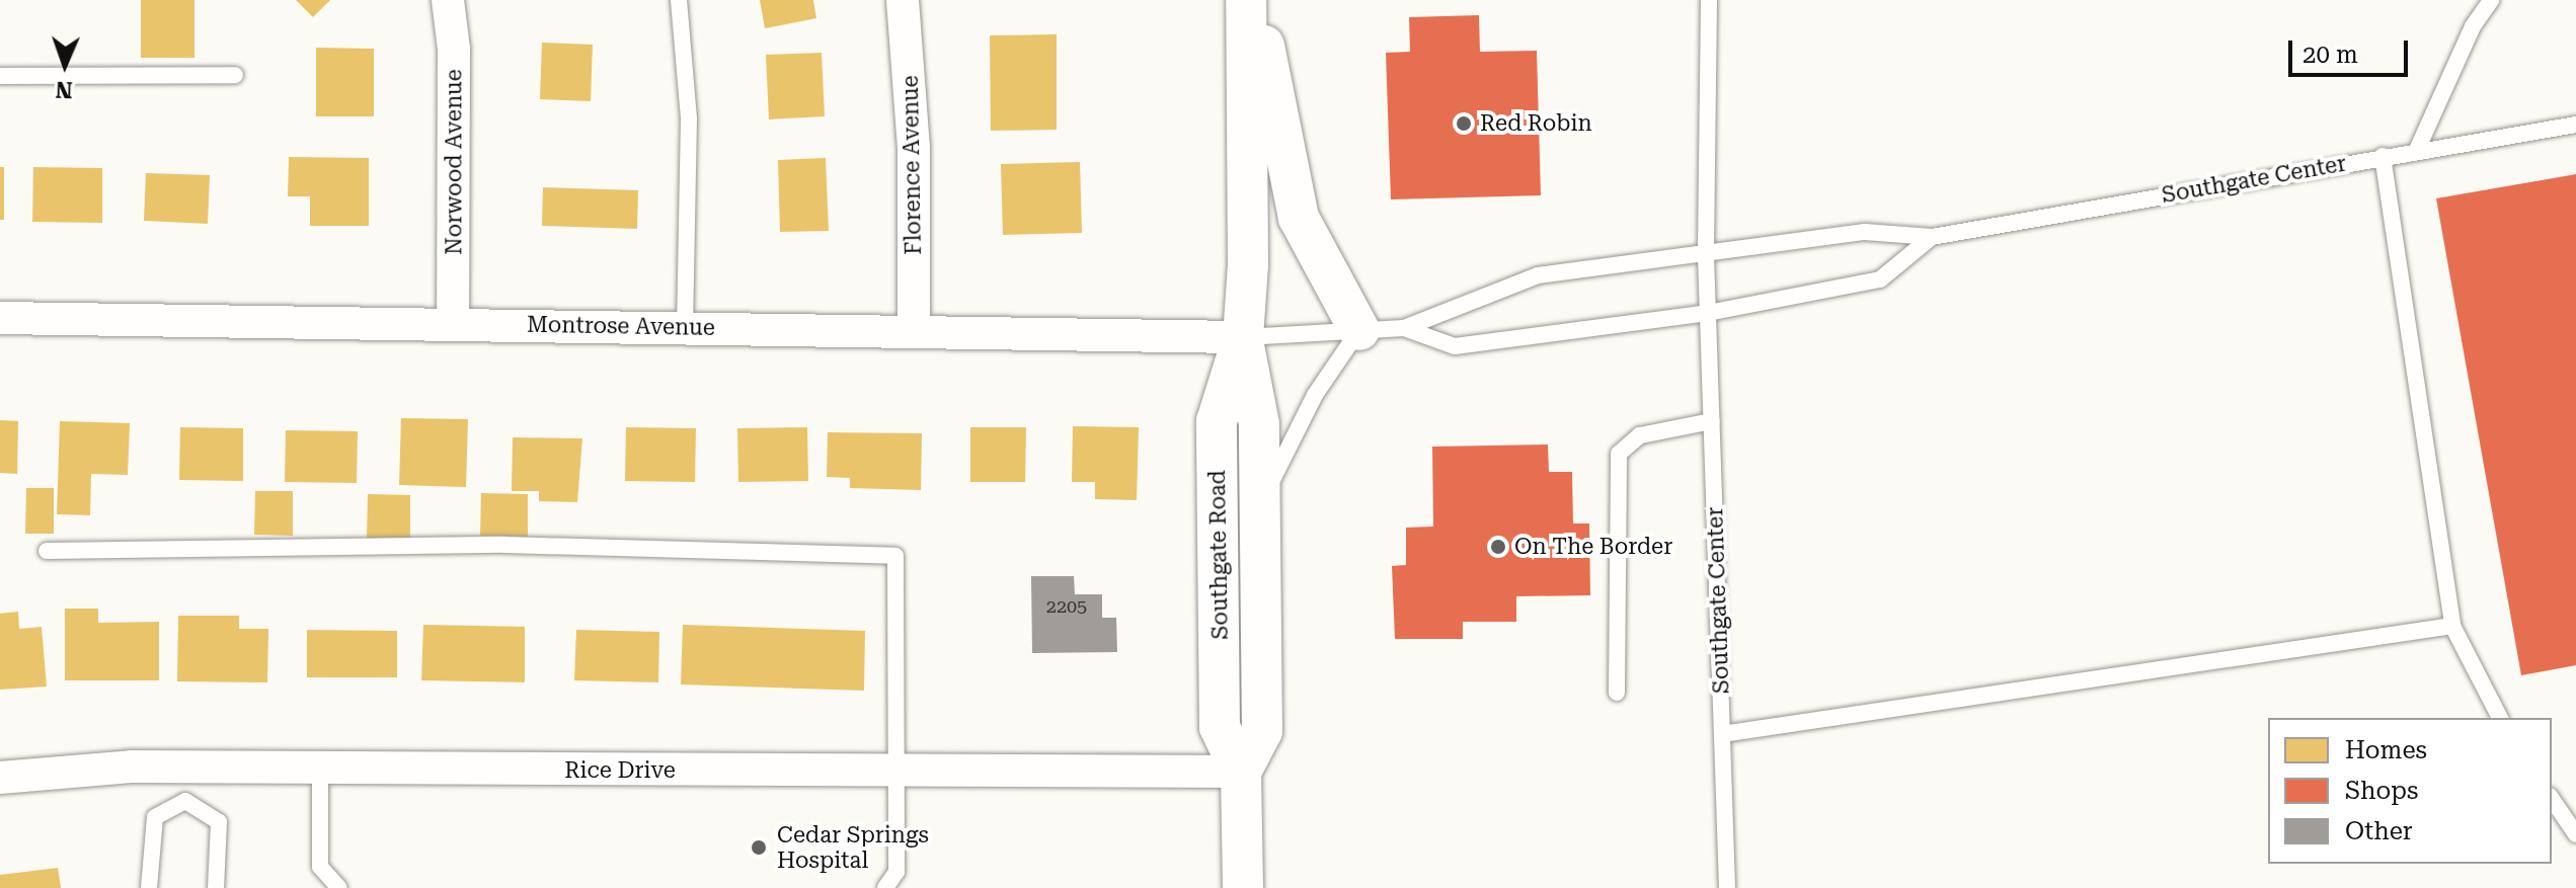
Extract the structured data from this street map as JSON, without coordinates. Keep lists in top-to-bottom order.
{
  "streets": {
    "street": [
      "Norwood Avenue",
      "Florence Avenue",
      "Montrose Avenue",
      "Southgate Road",
      "Rice Drive"
    ],
    "lane": ["Southgate Center"]
  },
  "crossings": [
    ["Norwood Avenue", "Montrose Avenue"],
    ["Florence Avenue", "Montrose Avenue"],
    ["Southgate Center", "Montrose Avenue"],
    ["Southgate Center", "Southgate Road"],
    ["Montrose Avenue", "Southgate Road"],
    ["Southgate Road", "Rice Drive"]
  ],
  "places": ["Red Robin", "On The Border", "Cedar Springs Hospital"],
  "house_numbers": ["2205"],
  "legend": ["Homes", "Shops", "Other"],
  "scale_bar": "20 m",
  "north": "bottom"
}
